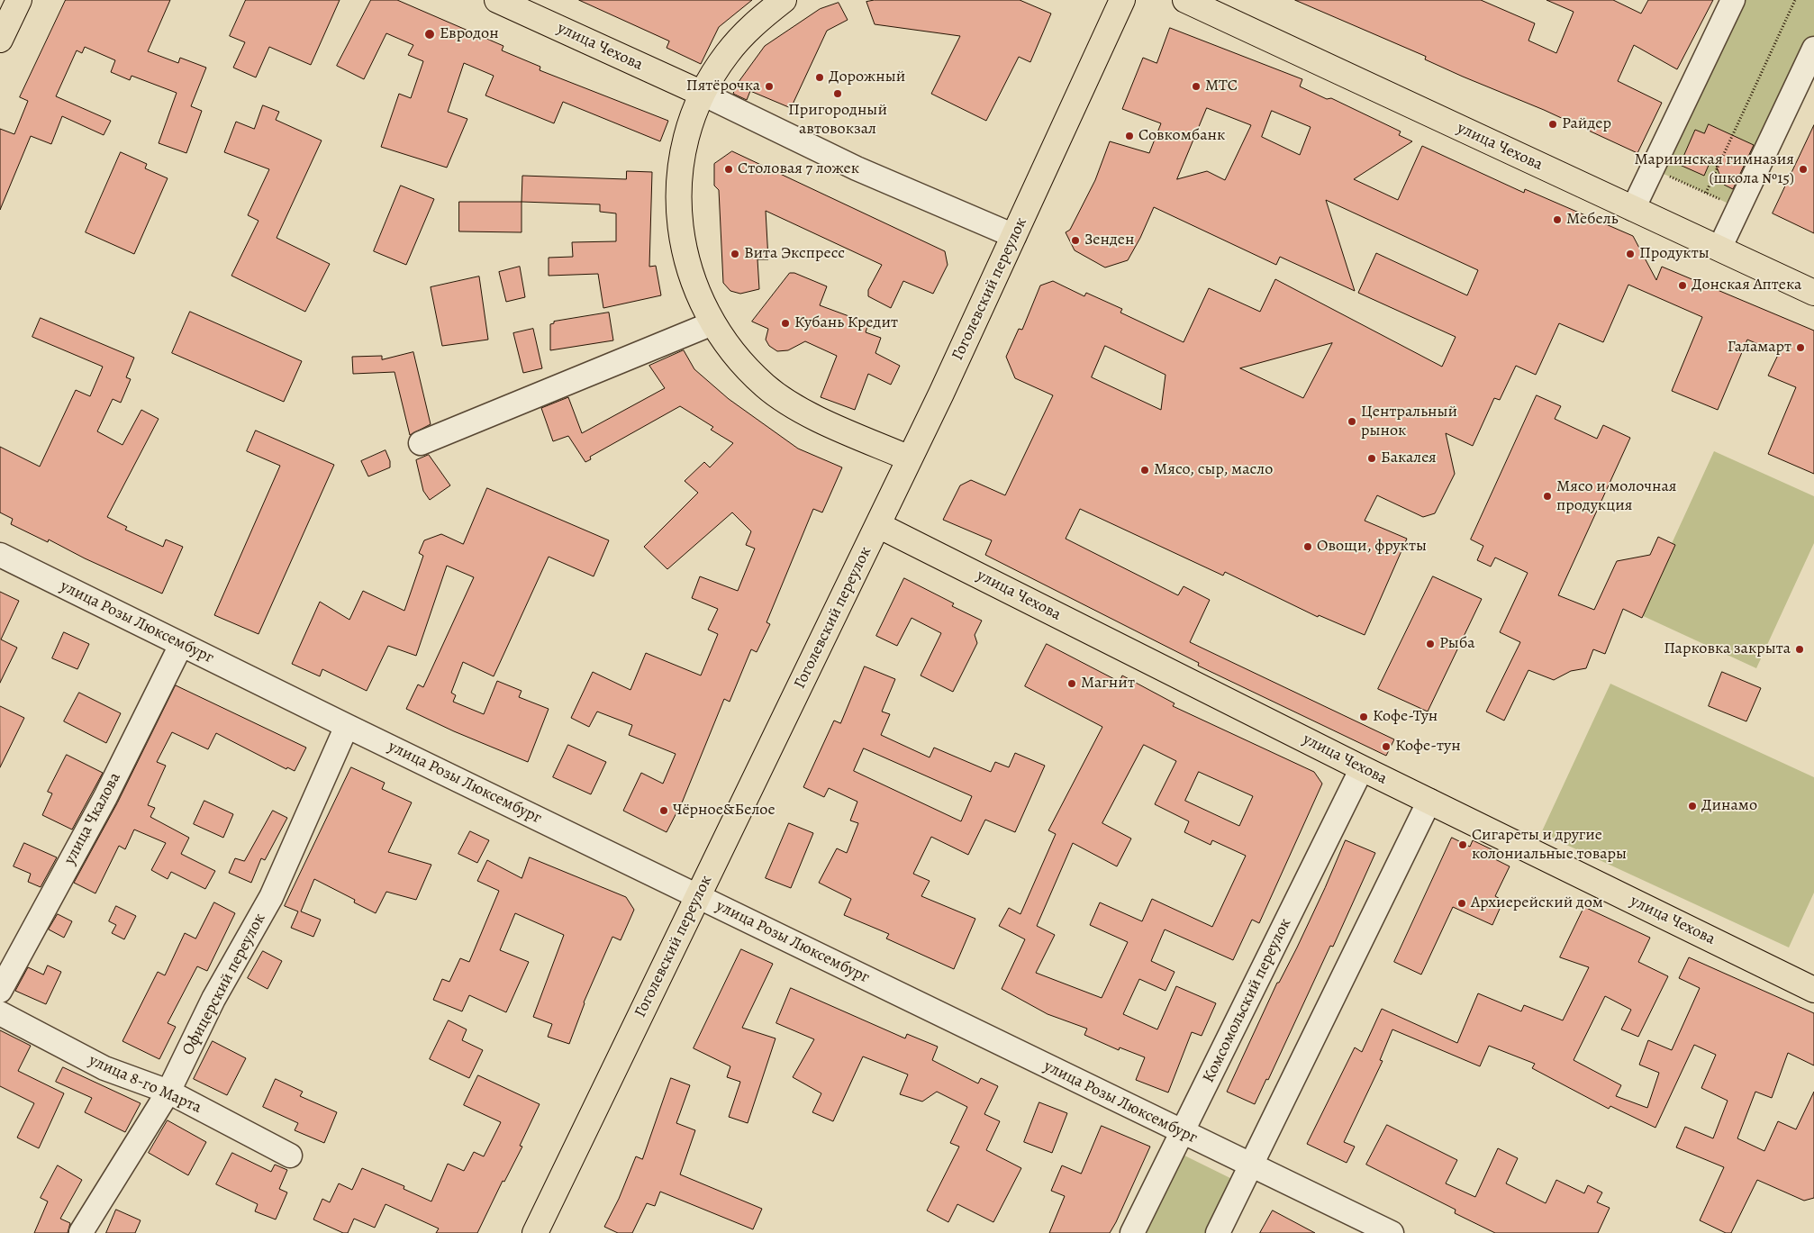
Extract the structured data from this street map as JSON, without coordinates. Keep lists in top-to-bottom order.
{
  "streets": {
    "main road": ["улица Чехова", "Гоголевский переулок"],
    "street": [
      "улица Розы Люксембург",
      "улица Чкалова",
      "Офицерский переулок",
      "Комсомольский переулок",
      "улица 8-го Марта"
    ]
  },
  "crossings": [
    ["улица Чехова", "Гоголевский переулок"],
    ["улица Чехова", "Комсомольский переулок"],
    ["Гоголевский переулок", "улица Розы Люксембург"],
    ["улица Розы Люксембург", "улица Чкалова"],
    ["улица Розы Люксембург", "Офицерский переулок"],
    ["улица Розы Люксембург", "Комсомольский переулок"],
    ["Офицерский переулок", "улица 8-го Марта"]
  ],
  "places": [
    "Евродон",
    "Дорожный",
    "Пятёрочка",
    "МТС",
    "Пригородный автовокзал",
    "Райдер",
    "Совкомбанк",
    "Столовая 7 ложек",
    "Мариинская гимназия (школа №15)",
    "Мебель",
    "Зенден",
    "Вита Экспресс",
    "Продукты",
    "Донская Аптека",
    "Кубань Кредит",
    "Галамарт",
    "Центральный рынок",
    "Бакалея",
    "Мясо, сыр, масло",
    "Мясо и молочная продукция",
    "Овощи, фрукты",
    "Рыба",
    "Парковка закрыта",
    "Магнит",
    "Кофе-Тун",
    "Кофе-тун",
    "Динамо",
    "Чёрное&Белое",
    "Сигареты и другие колониальные товары",
    "Архиерейский дом"
  ]
}
